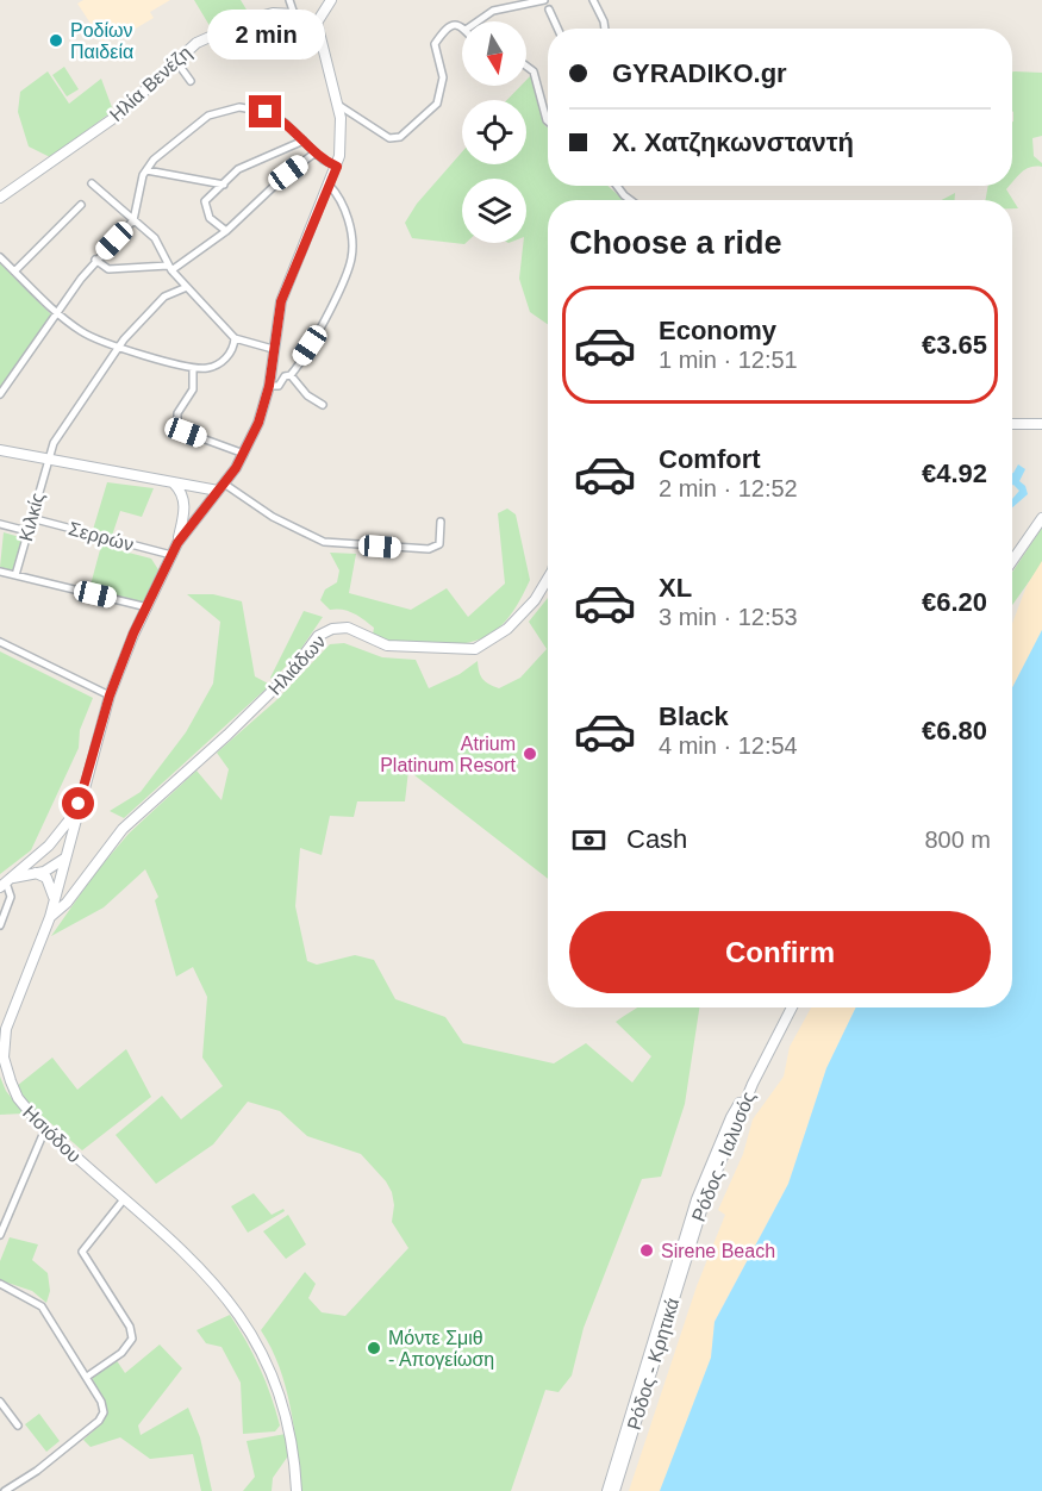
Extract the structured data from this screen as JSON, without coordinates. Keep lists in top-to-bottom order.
{
  "streets": {
    "main road": [
      "Ηλία Βενέζη",
      "Ηλιάδων",
      "Ησιόδου",
      "Ρόδος - Ιαλυσός",
      "Ρόδος - Κρητικά"
    ],
    "street": ["Κιλκίς", "Σερρών"]
  },
  "crossings": [
    ["Κιλκίς", "Σερρών"],
    ["Σερρών", "Ησιόδου"],
    ["Ηλιάδων", "Ησιόδου"],
    ["Ρόδος - Ιαλυσός", "Ρόδος - Κρητικά"]
  ],
  "places": [
    "Ροδίων Παιδεία",
    "Atrium Platinum Resort",
    "Sirene Beach",
    "Μόντε Σμιθ - Απογείωση"
  ],
  "north": "bottom",
  "page": {
    "bubble": "2 min",
    "banner": ["GYRADIKO.gr", "Χ. Χατζηκωνσταντή"],
    "heading": "Choose a ride",
    "list": [
      {
        "name": "Economy",
        "note": "1 min · 12:51",
        "value": "€3.65"
      },
      {
        "name": "Comfort",
        "note": "2 min · 12:52",
        "value": "€4.92"
      },
      {
        "name": "XL",
        "note": "3 min · 12:53",
        "value": "€6.20"
      },
      {
        "name": "Black",
        "note": "4 min · 12:54",
        "value": "€6.80"
      }
    ],
    "pay": ["Cash", "800 m"],
    "buttons": "Confirm"
  }
}
